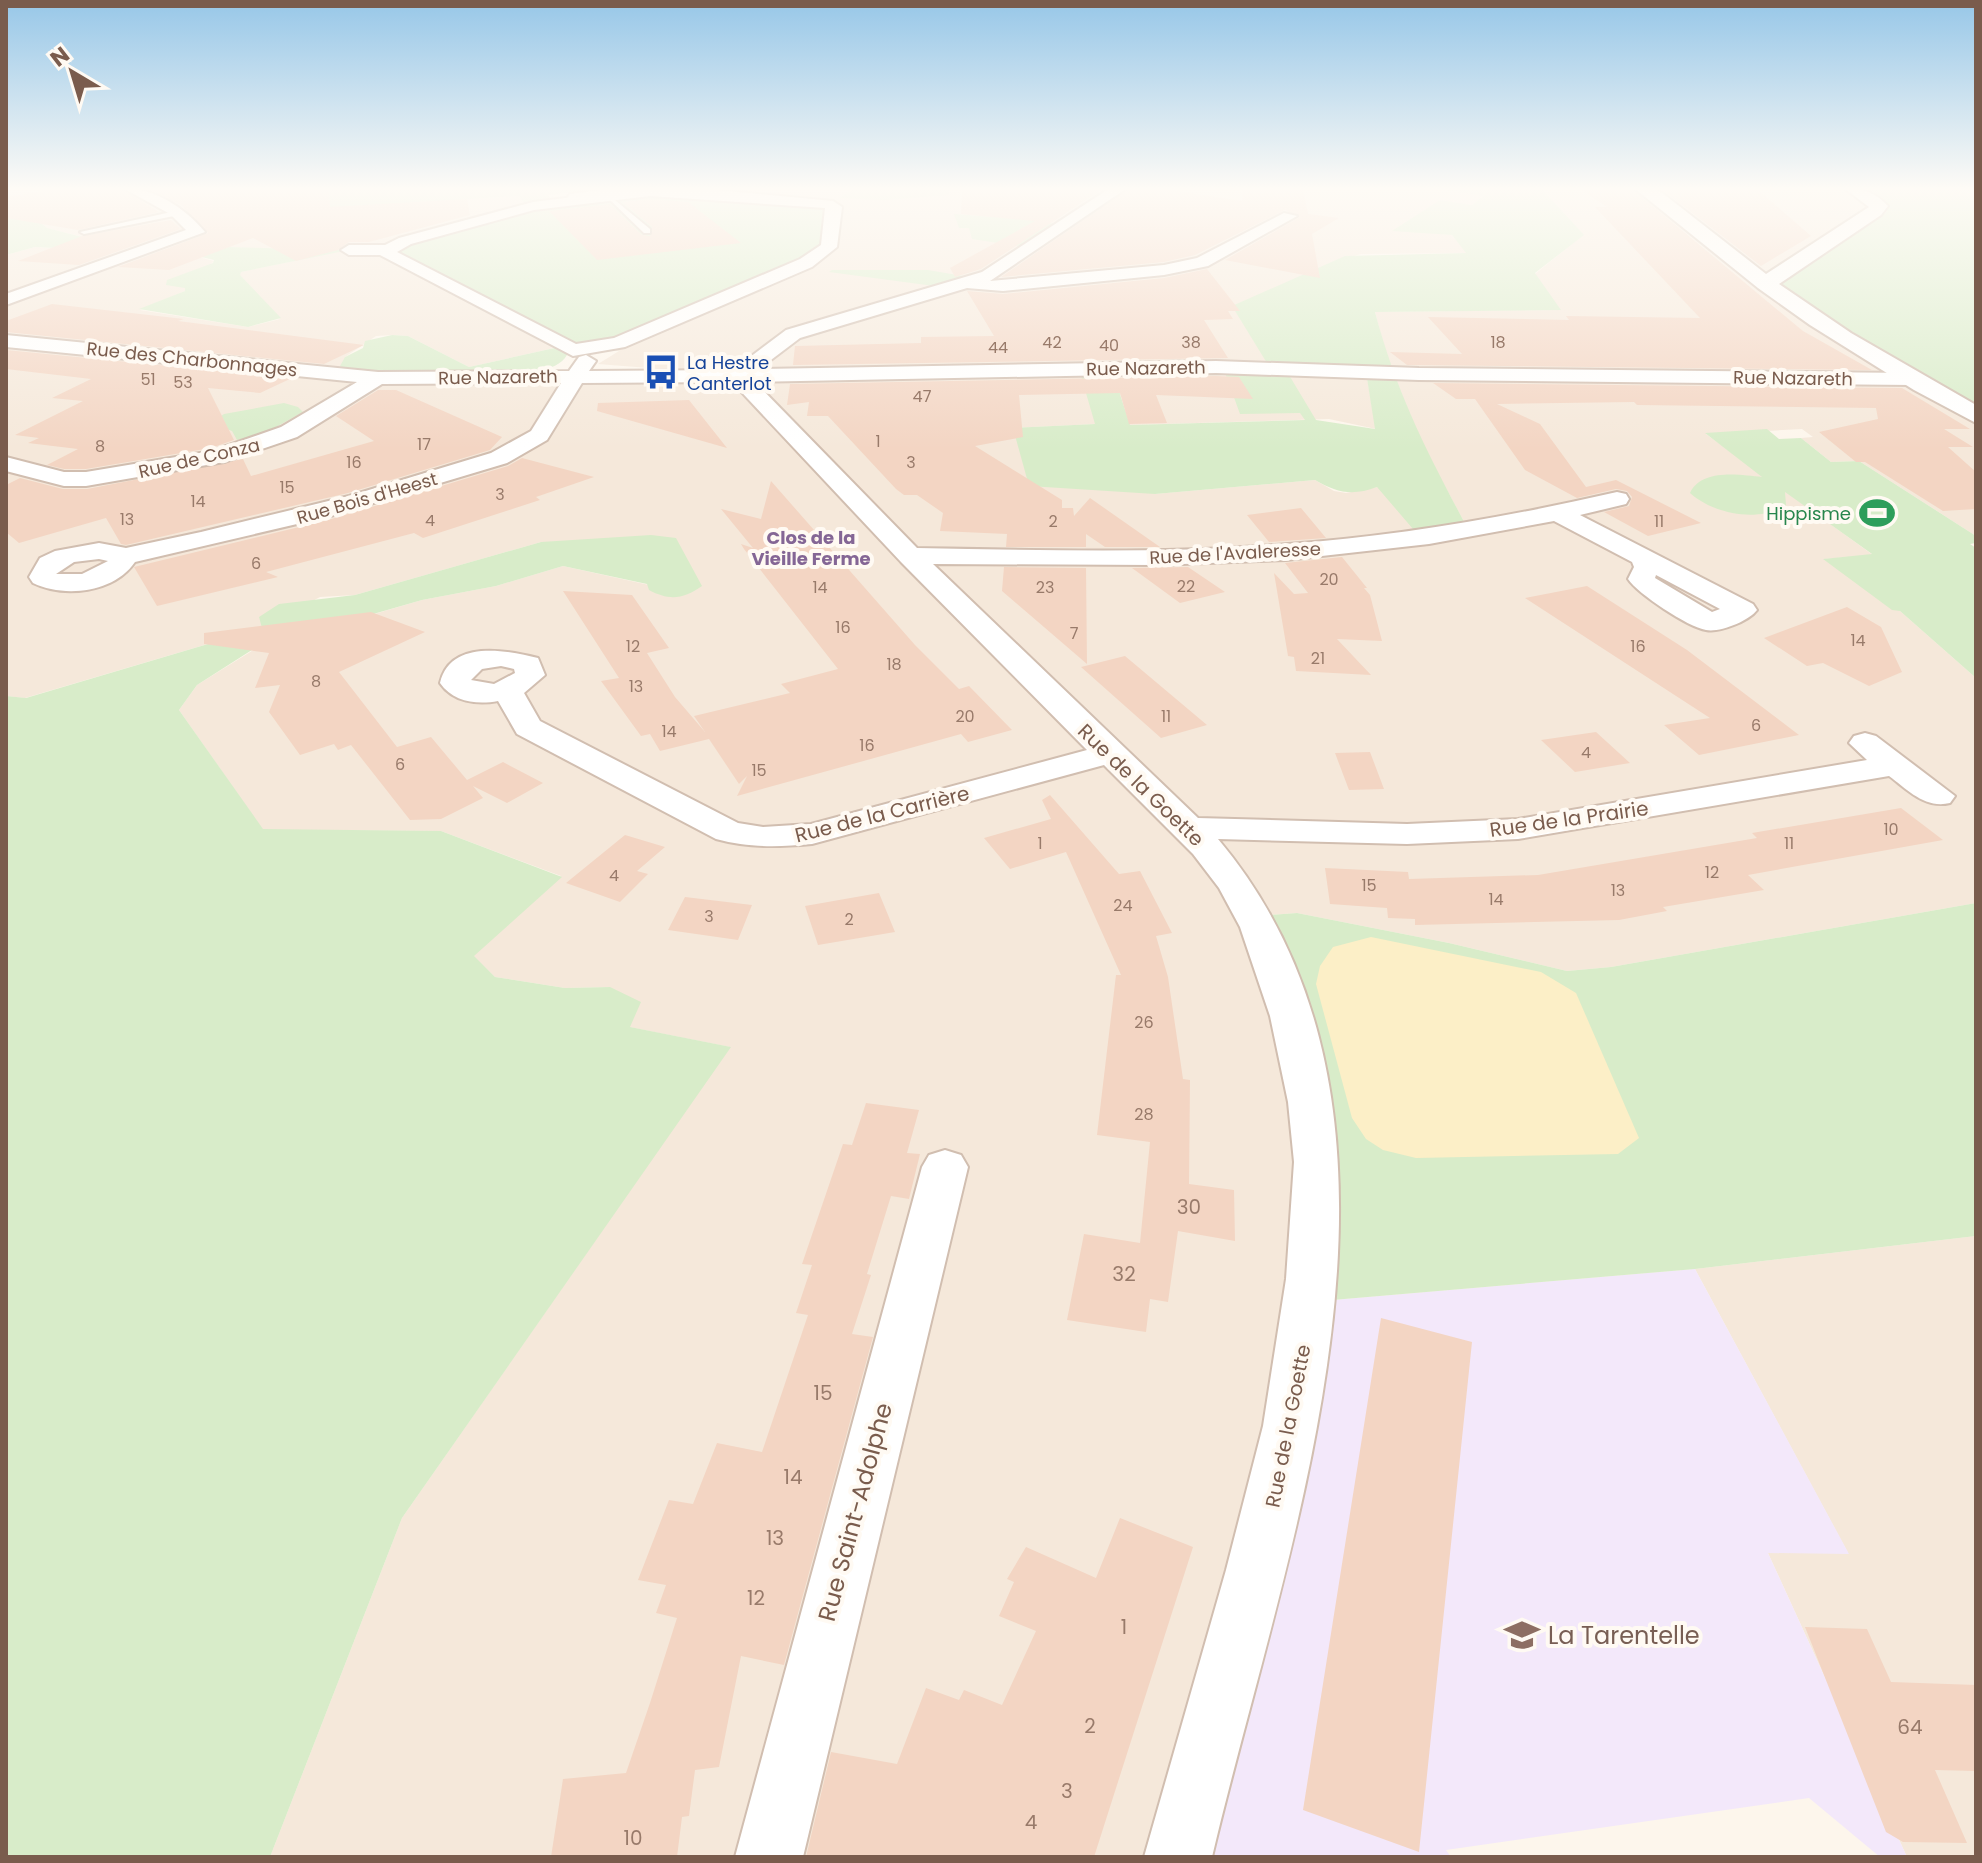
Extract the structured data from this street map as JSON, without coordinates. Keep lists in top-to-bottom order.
{
  "streets": {
    "street": [
      "Rue des Charbonnages",
      "Rue Nazareth",
      "Rue de Conza",
      "Rue Bois d'Heest",
      "Rue de l'Avaleresse",
      "Rue de la Goette",
      "Rue de la Carrière",
      "Rue de la Prairie",
      "Rue Saint-Adolphe"
    ]
  },
  "crossings": [
    ["Rue des Charbonnages", "Rue Nazareth"],
    ["Rue des Charbonnages", "Rue de Conza"],
    ["Rue Nazareth", "Rue de Conza"],
    ["Rue Nazareth", "Rue Bois d'Heest"],
    ["Rue Nazareth", "Rue de la Goette"],
    ["Rue de l'Avaleresse", "Rue de la Goette"],
    ["Rue de la Goette", "Rue de la Carrière"],
    ["Rue de la Goette", "Rue de la Prairie"]
  ],
  "districts": ["Clos de la Vieille Ferme"],
  "places": {
    "bus stop": ["La Hestre Canterlot"],
    "sports": ["Hippisme"],
    "school or university": ["La Tarentelle"]
  },
  "house_numbers": [
    "42",
    "38",
    "18",
    "40",
    "44",
    "51",
    "53",
    "47",
    "1",
    "17",
    "8",
    "16",
    "3",
    "15",
    "3",
    "14",
    "13",
    "4",
    "2",
    "11",
    "6",
    "20",
    "22",
    "14",
    "23",
    "16",
    "7",
    "14",
    "12",
    "16",
    "21",
    "18",
    "8",
    "13",
    "20",
    "11",
    "6",
    "14",
    "16",
    "4",
    "6",
    "15",
    "10",
    "1",
    "11",
    "12",
    "4",
    "15",
    "13",
    "14",
    "24",
    "3",
    "2",
    "26",
    "28",
    "30",
    "32",
    "15",
    "14",
    "13",
    "12",
    "1",
    "2",
    "64",
    "3",
    "4",
    "10"
  ],
  "north": "top left"
}
